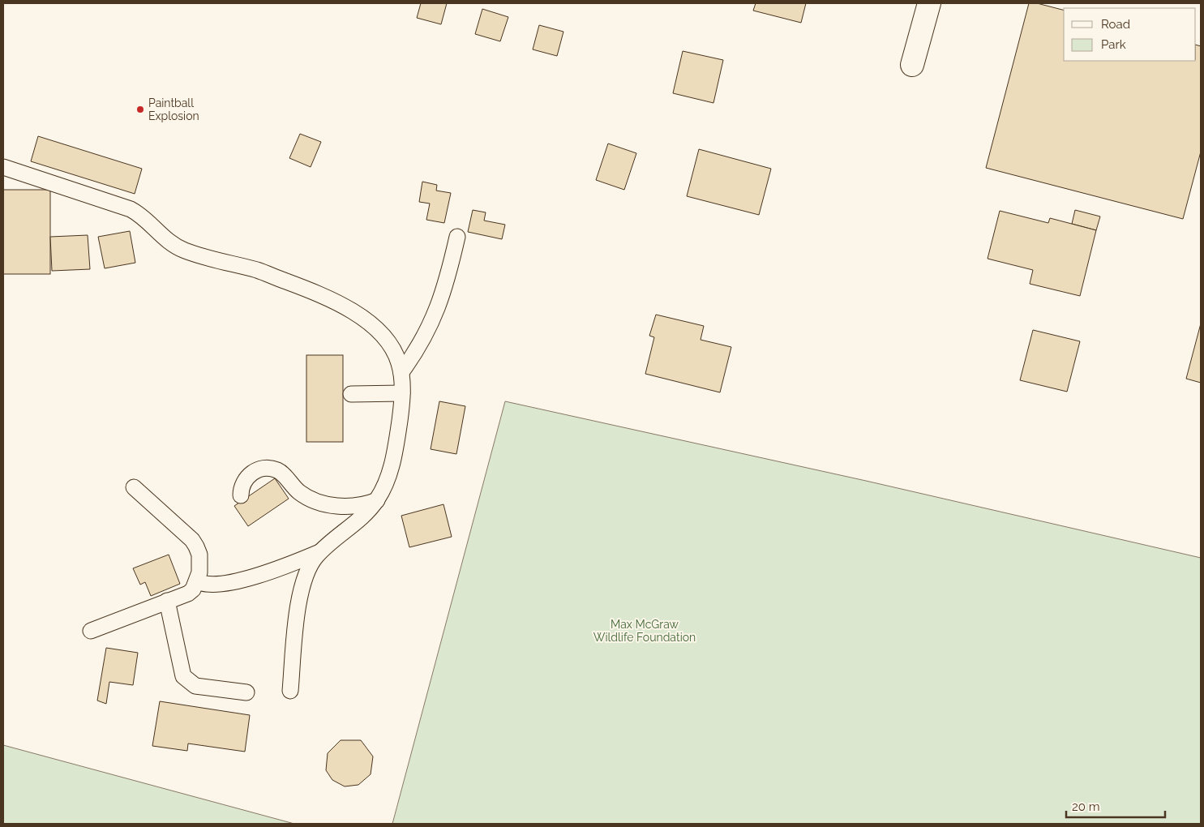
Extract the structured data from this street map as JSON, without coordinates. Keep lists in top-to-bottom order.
{
  "parks": ["Max McGraw Wildlife Foundation"],
  "places": ["Paintball Explosion"],
  "legend": ["Road", "Park"],
  "scale_bar": "20 m"
}
